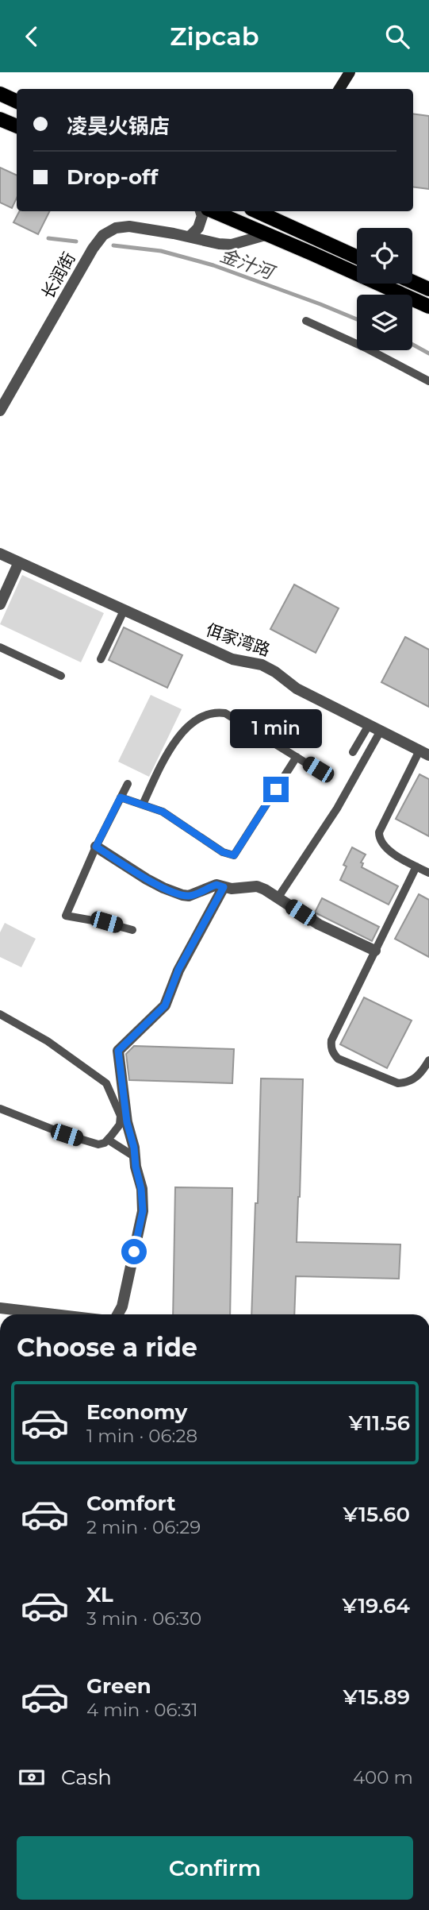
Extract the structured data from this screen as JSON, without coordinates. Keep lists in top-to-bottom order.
{
  "streets": {
    "street": ["长润街", "佴家湾路"]
  },
  "water": ["金汁河"],
  "page": {
    "header": "Zipcab",
    "banner": ["凌昊火锅店", "Drop-off"],
    "bubble": "1 min",
    "heading": "Choose a ride",
    "list": [
      {
        "name": "Economy",
        "note": "1 min · 06:28",
        "value": "¥11.56"
      },
      {
        "name": "Comfort",
        "note": "2 min · 06:29",
        "value": "¥15.60"
      },
      {
        "name": "XL",
        "note": "3 min · 06:30",
        "value": "¥19.64"
      },
      {
        "name": "Green",
        "note": "4 min · 06:31",
        "value": "¥15.89"
      }
    ],
    "pay": ["Cash", "400 m"],
    "buttons": "Confirm"
  }
}
